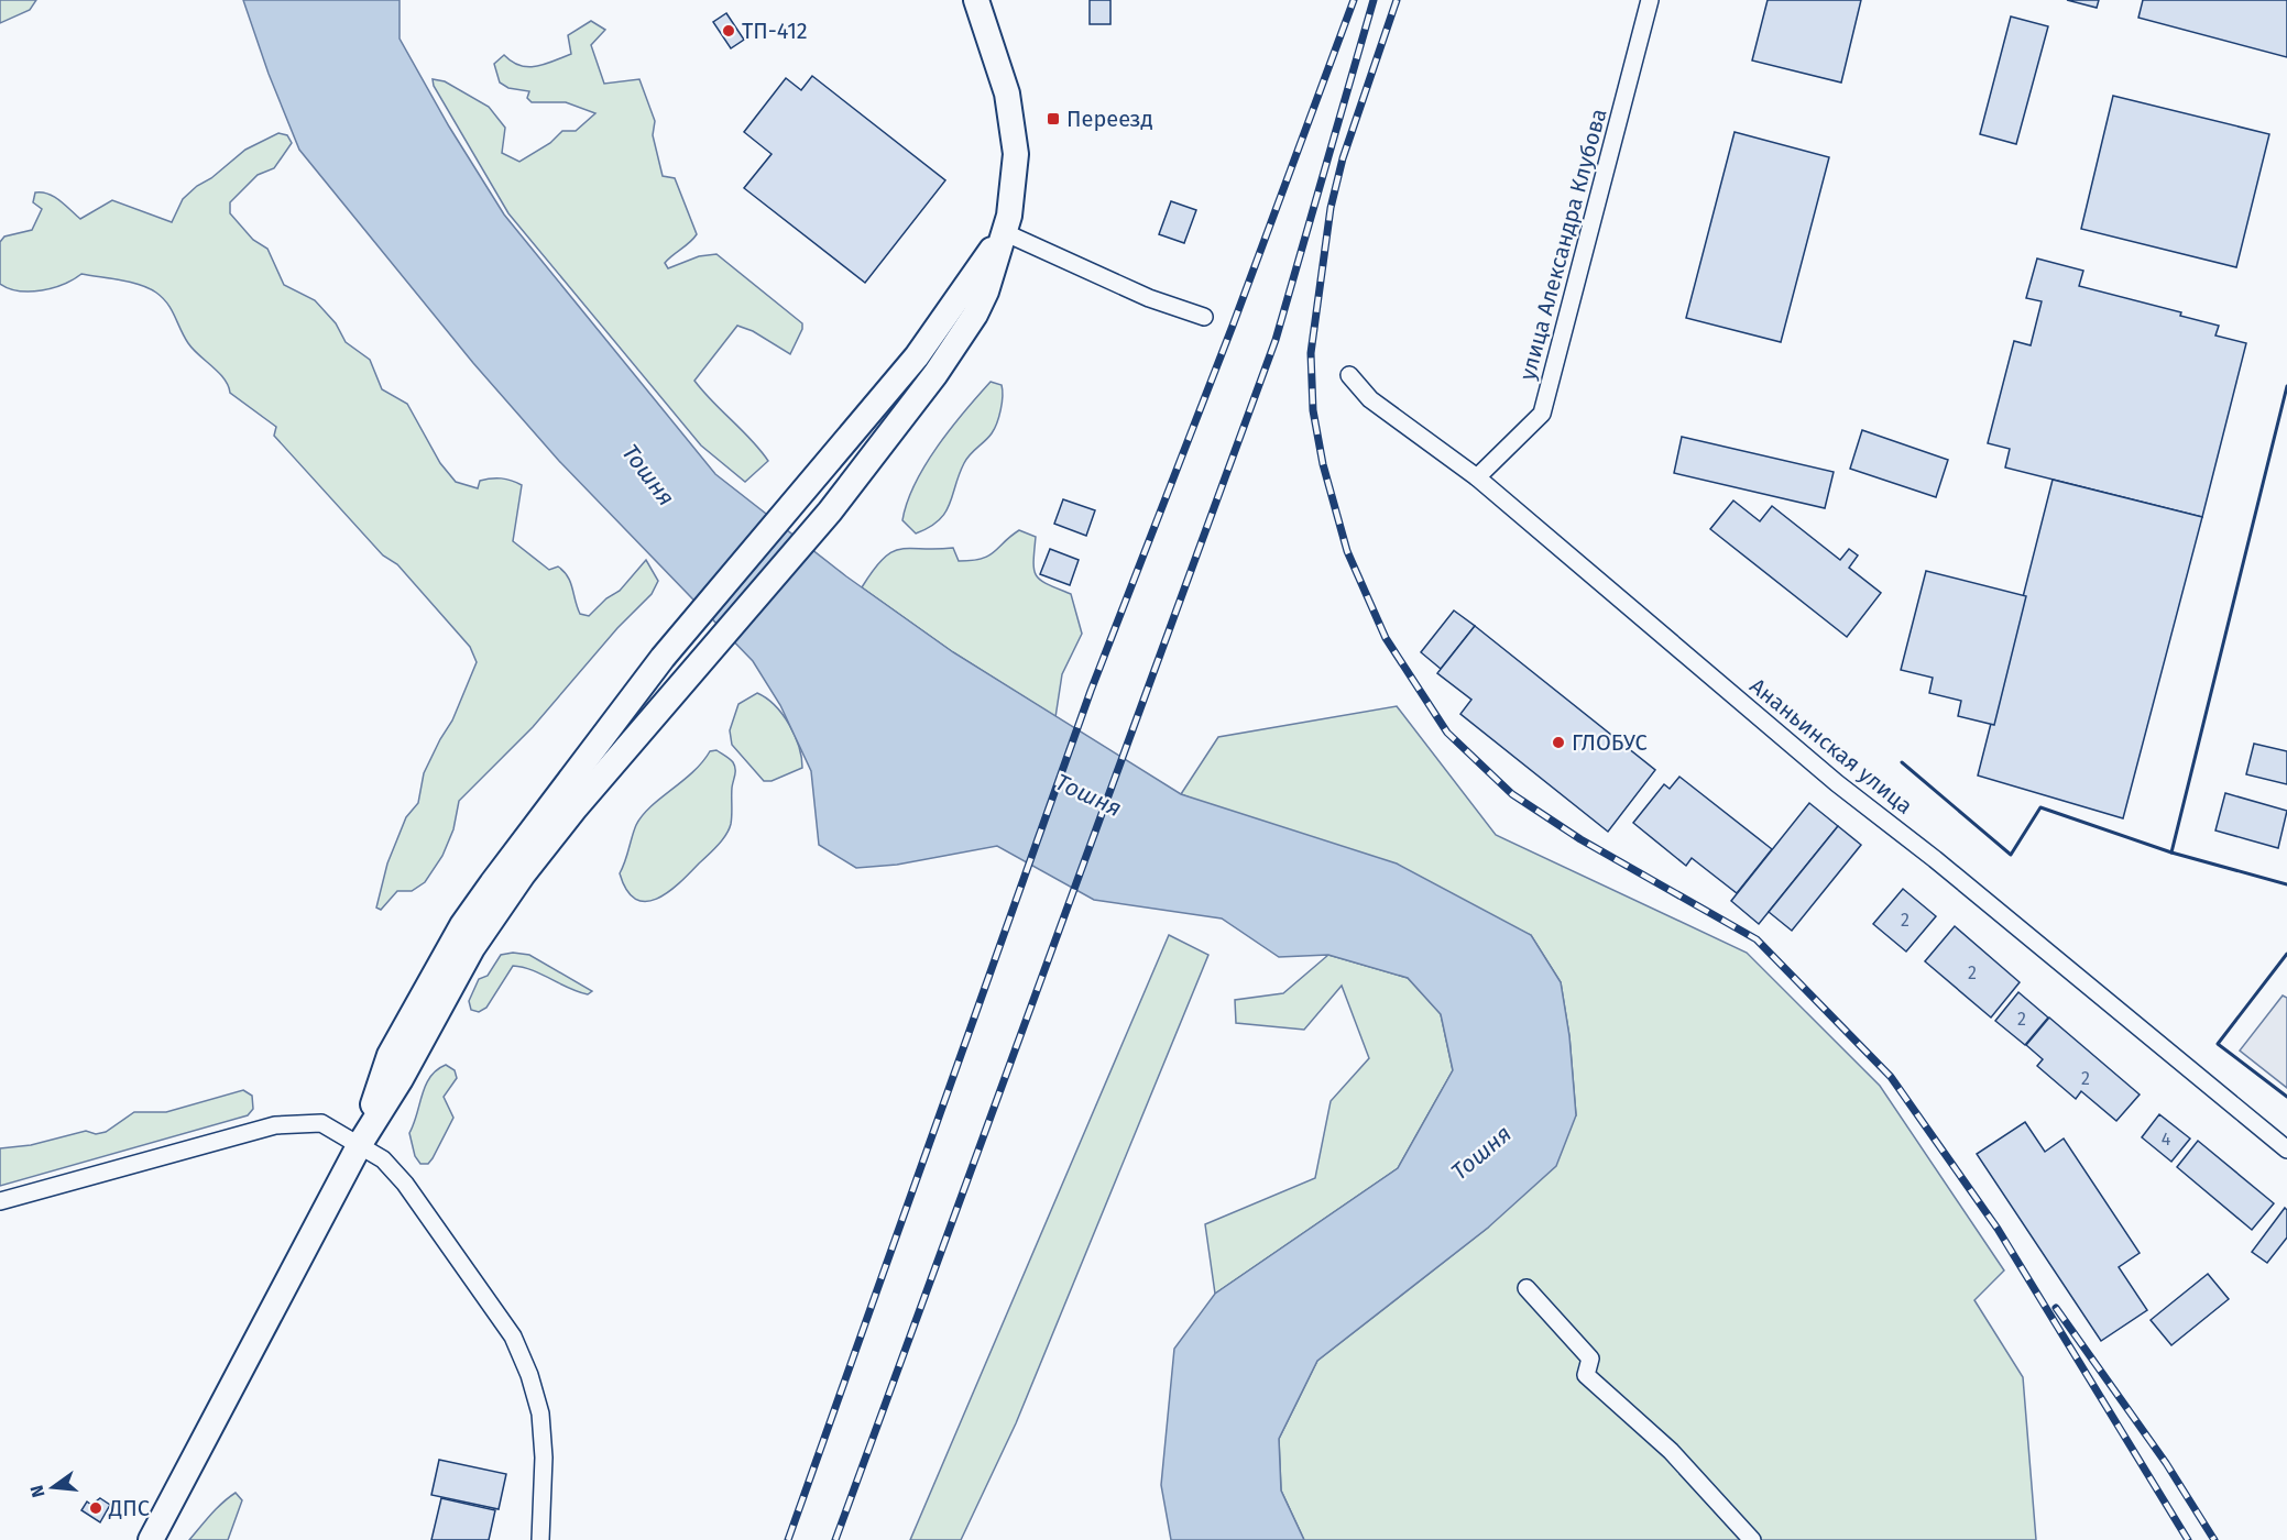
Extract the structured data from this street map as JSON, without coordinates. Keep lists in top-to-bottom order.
{
  "streets": {
    "street": ["улица Александра Клубова", "Ананьинская улица"]
  },
  "crossings": [
    ["улица Александра Клубова", "Ананьинская улица"]
  ],
  "water": ["Тошня"],
  "places": {
    "other": ["ТП-412", "ГЛОБУС", "ДПС"],
    "transit": ["Переезд"]
  },
  "house_numbers": [
    "2",
    "2",
    "2",
    "2",
    "4"
  ],
  "north": "left"
}
